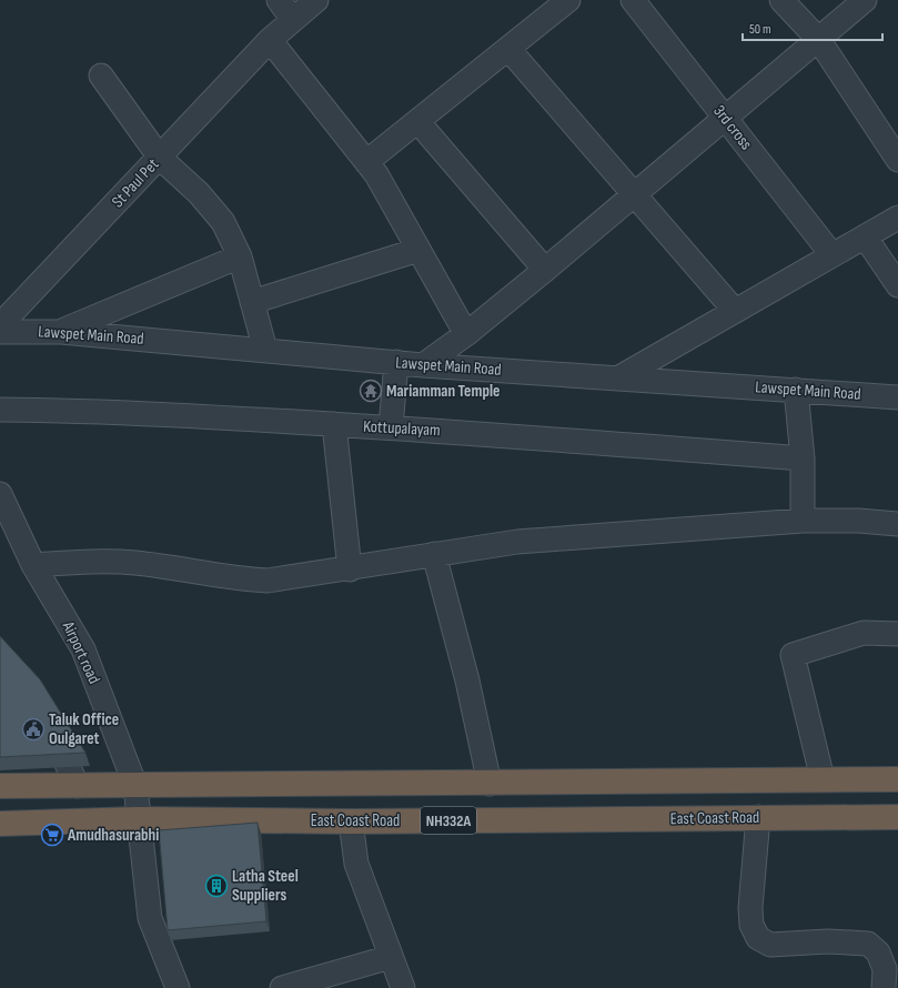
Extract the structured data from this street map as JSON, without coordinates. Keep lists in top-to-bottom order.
{
  "streets": {
    "highway": ["East Coast Road", "NH332A"],
    "street": [
      "3rd cross",
      "St Paul Pet",
      "Lawspet Main Road",
      "Kottupalayam",
      "Airport road"
    ]
  },
  "crossings": [
    ["Airport road", "East Coast Road"],
    ["Airport road", "NH332A"]
  ],
  "places": {
    "temple": ["Mariamman Temple"],
    "public building": ["Taluk Office Oulgaret"],
    "supermarket": ["Amudhasurabhi"],
    "building": ["Latha Steel Suppliers"]
  },
  "scale_bar": "50 m"
}
